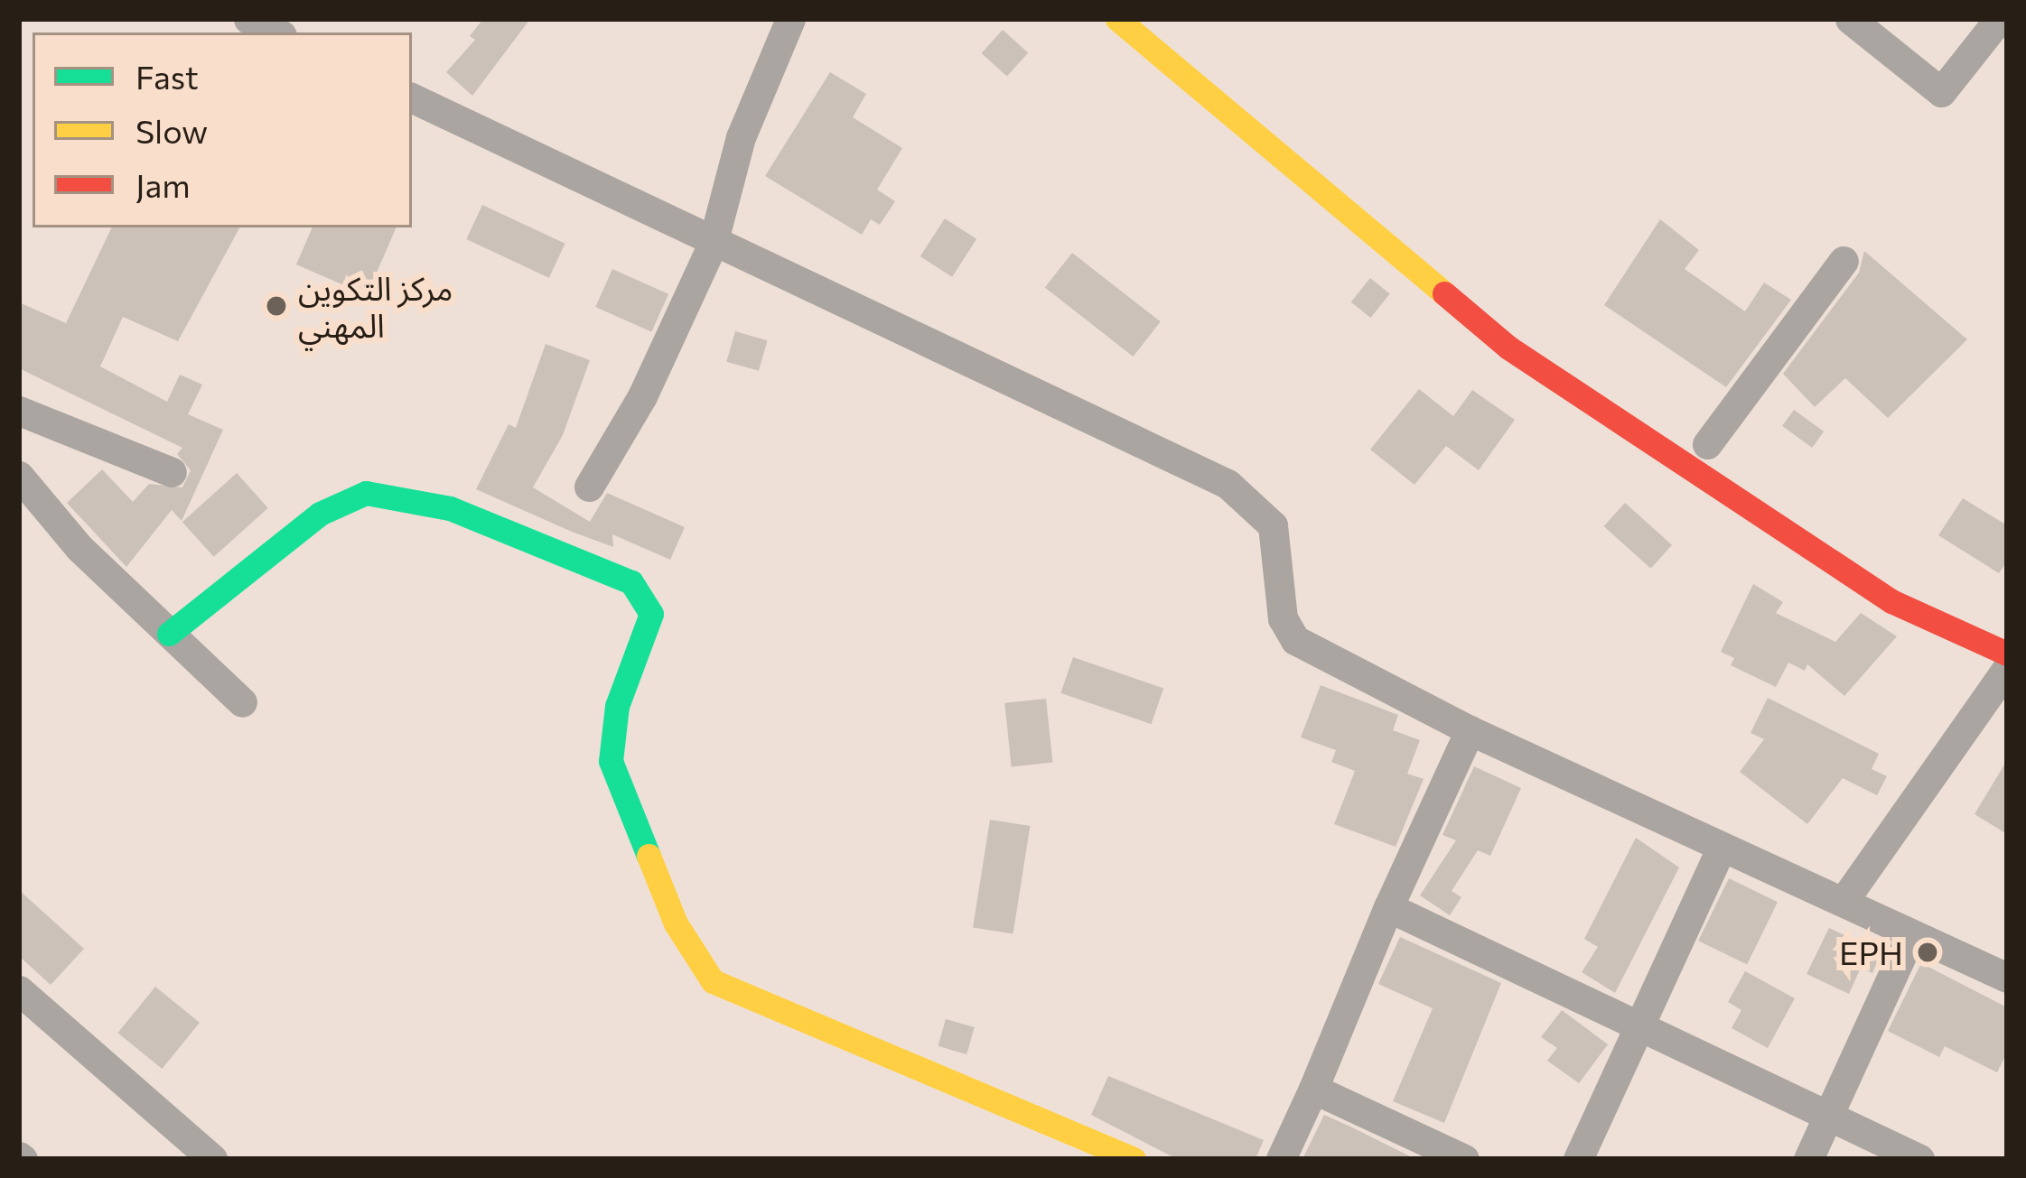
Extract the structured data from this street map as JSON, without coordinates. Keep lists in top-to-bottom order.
{
  "places": ["مركز التكوين المهني", "EPH"],
  "legend": ["Fast", "Slow", "Jam"]
}
